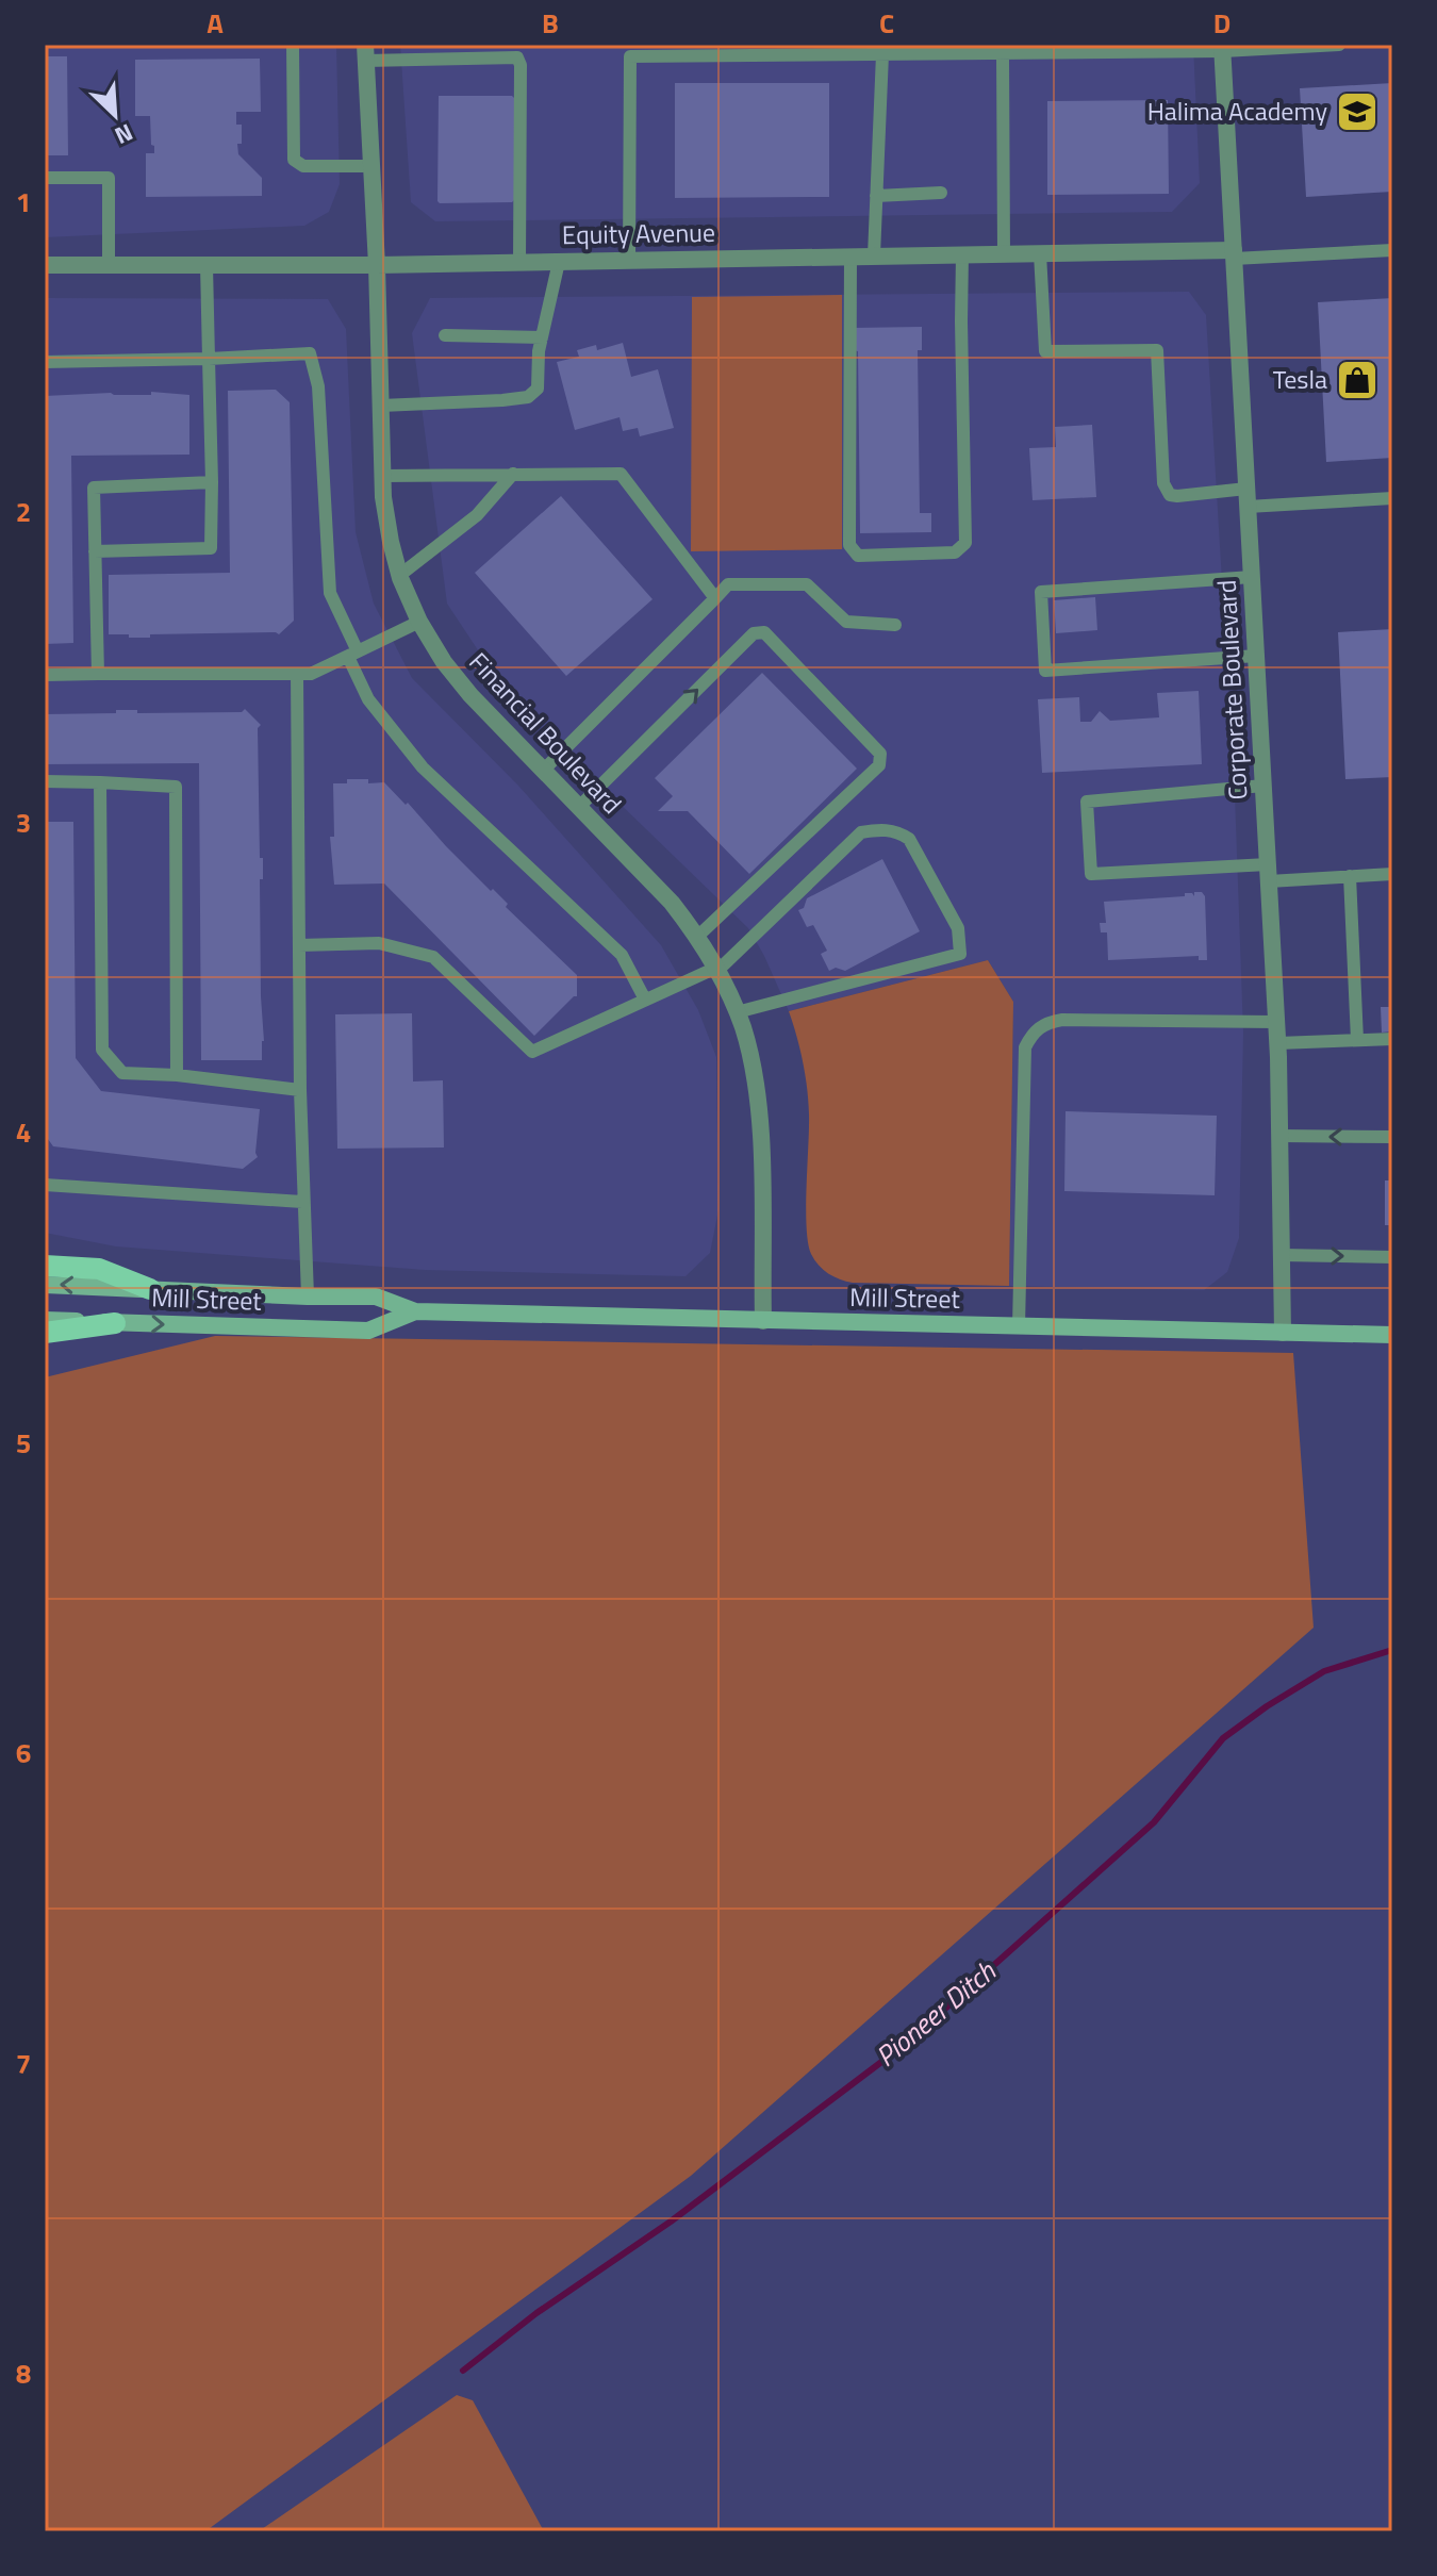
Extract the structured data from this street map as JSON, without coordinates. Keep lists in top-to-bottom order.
{
  "streets": {
    "main road": ["Mill Street"],
    "street": ["Equity Avenue", "Corporate Boulevard", "Financial Boulevard"]
  },
  "crossings": [
    ["Equity Avenue", "Corporate Boulevard"],
    ["Equity Avenue", "Financial Boulevard"],
    ["Corporate Boulevard", "Mill Street"],
    ["Financial Boulevard", "Mill Street"]
  ],
  "water": ["Pioneer Ditch"],
  "places": {
    "school or university": ["Halima Academy"],
    "shop": ["Tesla"]
  },
  "north": "bottom right",
  "grid": {
    "columns": [
      "A",
      "B",
      "C",
      "D"
    ],
    "rows": [
      "1",
      "2",
      "3",
      "4",
      "5",
      "6",
      "7",
      "8"
    ]
  }
}
